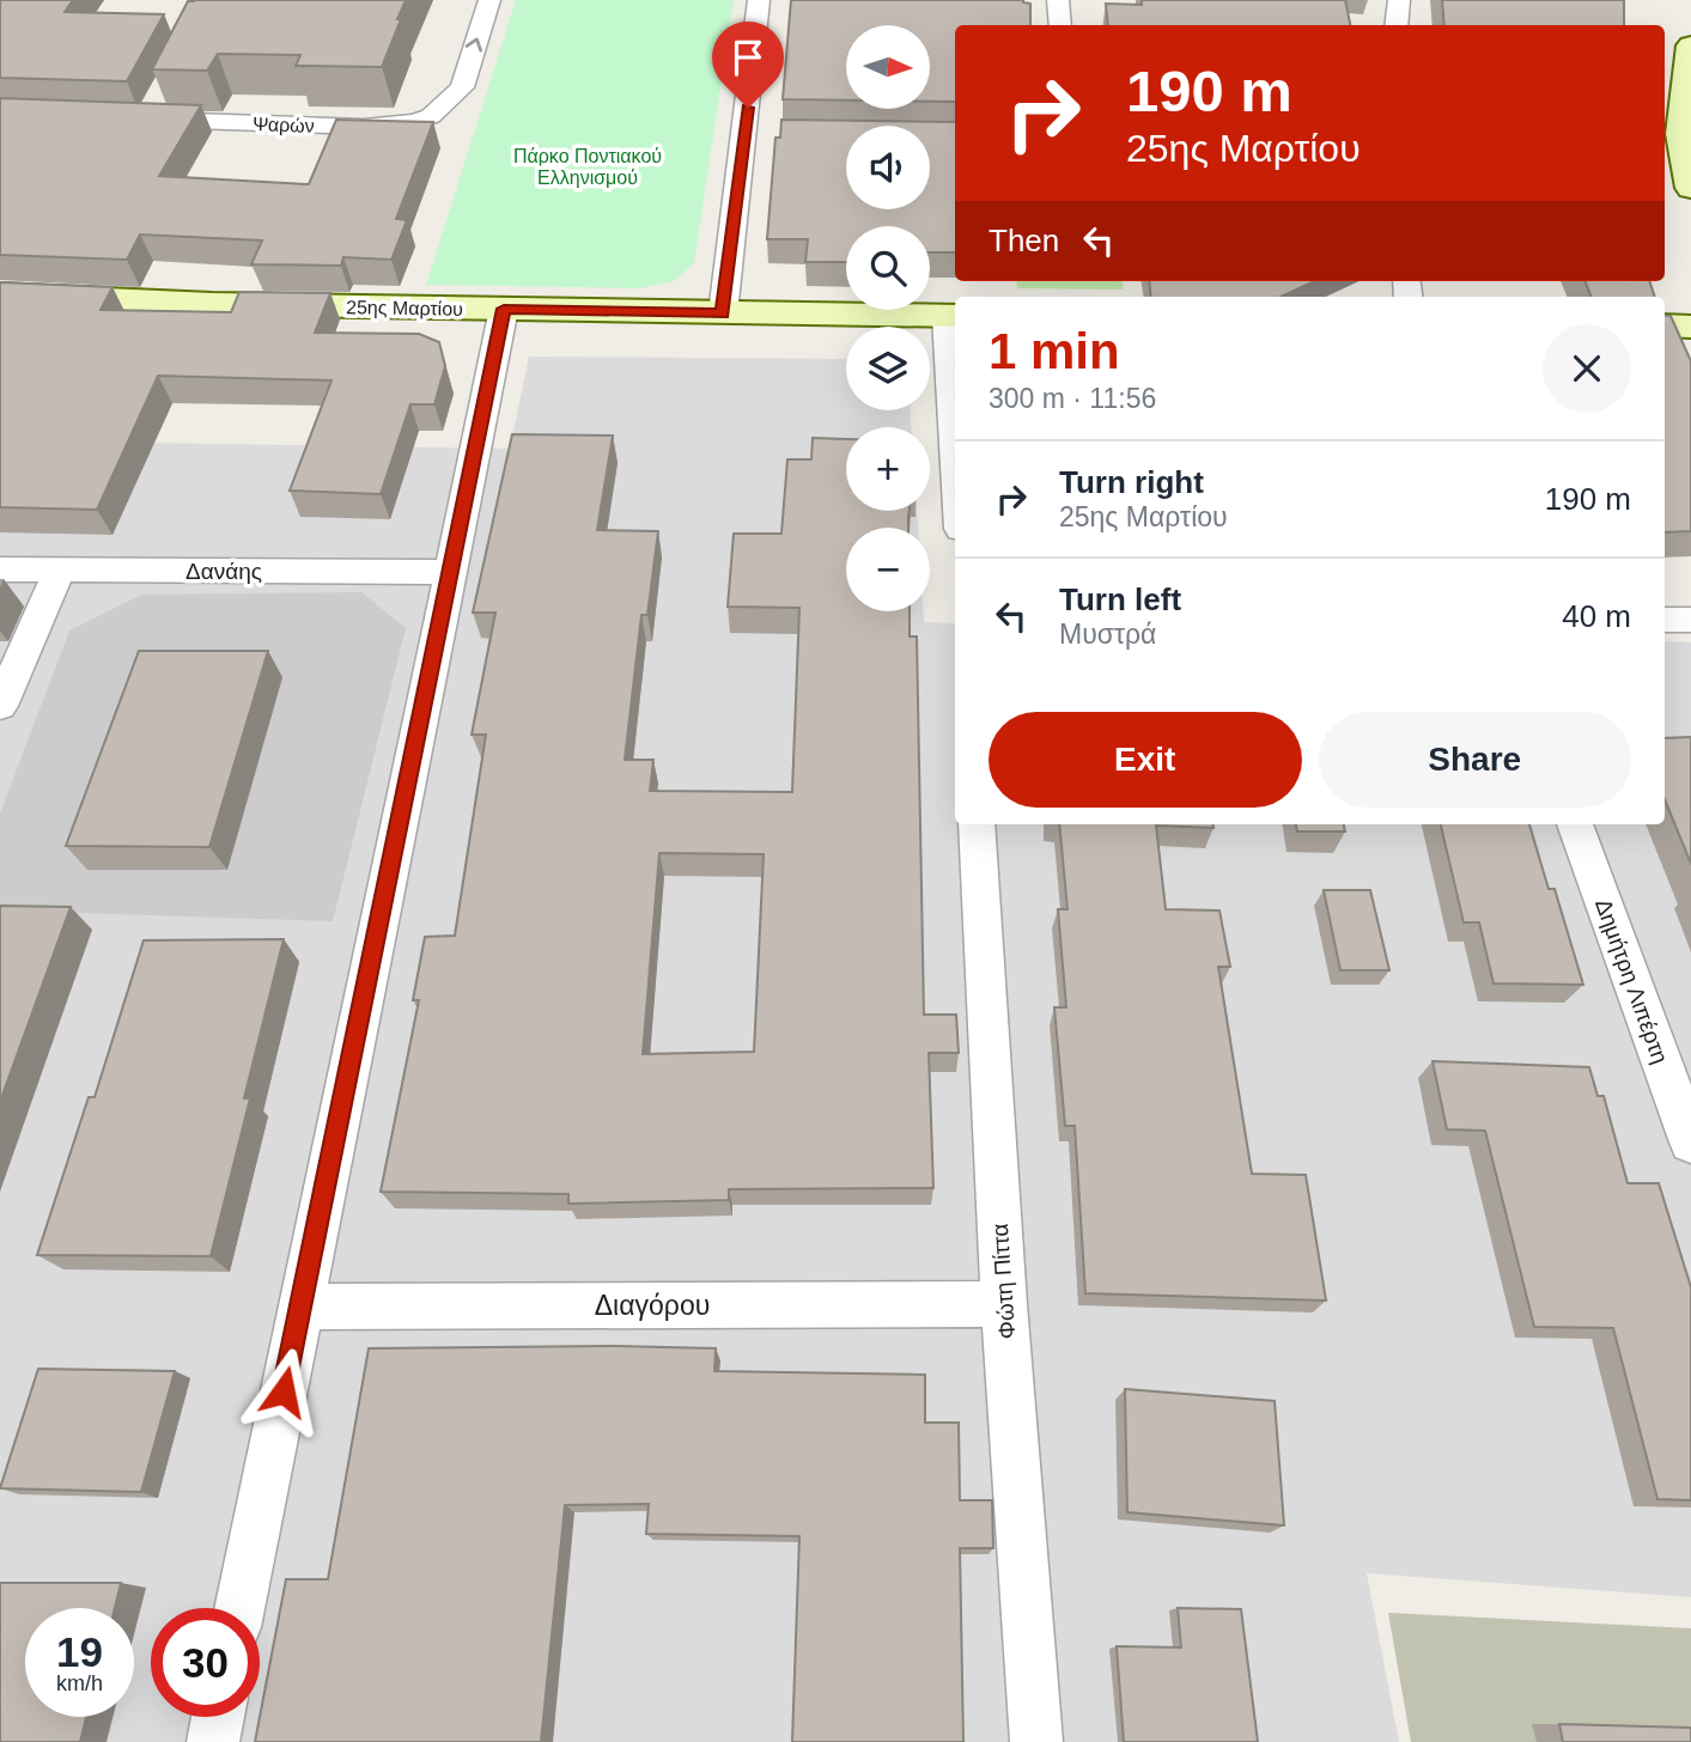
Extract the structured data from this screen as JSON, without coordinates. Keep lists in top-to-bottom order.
{
  "streets": {
    "street": [
      "Ψαρών",
      "25ης Μαρτίου",
      "Δανάης",
      "Δημήτρη Λιπέρτη",
      "Φώτη Πίττα",
      "Διαγόρου"
    ]
  },
  "crossings": [
    ["Φώτη Πίττα", "Διαγόρου"]
  ],
  "parks": ["Πάρκο Ποντιακού Ελληνισμού"],
  "north": "right",
  "page": {
    "map_buttons": ["+", "−"],
    "turn": ["190 m", "25ης Μαρτίου"],
    "then": "Then",
    "heading": ["1 min", "300 m · 11:56"],
    "list": [
      {
        "name": "Turn right",
        "note": "25ης Μαρτίου",
        "value": "190 m"
      },
      {
        "name": "Turn left",
        "note": "Μυστρά",
        "value": "40 m"
      }
    ],
    "buttons": ["Exit", "Share"],
    "speed": "19 km/h",
    "limit": "30"
  }
}
